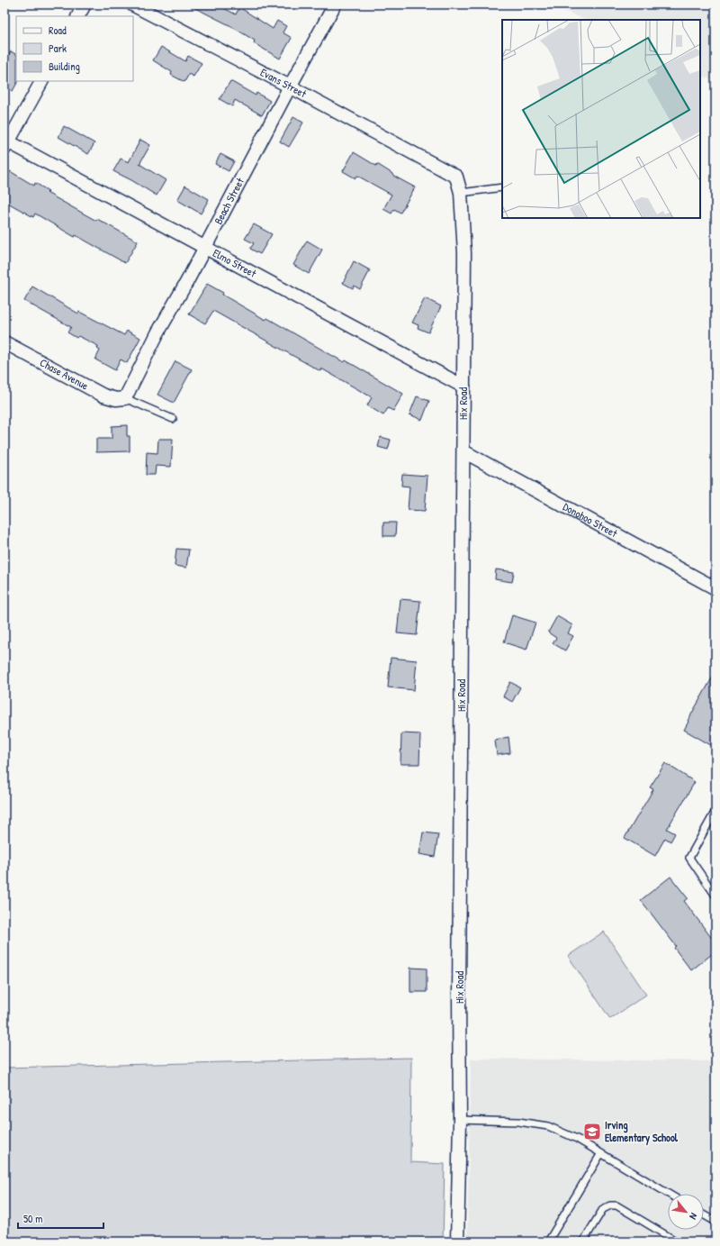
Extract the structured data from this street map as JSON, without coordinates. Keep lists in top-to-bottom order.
{
  "streets": {
    "street": [
      "Evans Street",
      "Beach Street",
      "Elmo Street",
      "Chase Avenue",
      "Hix Road",
      "Donohoo Street"
    ]
  },
  "crossings": [
    ["Evans Street", "Beach Street"],
    ["Evans Street", "Hix Road"],
    ["Beach Street", "Elmo Street"],
    ["Beach Street", "Chase Avenue"],
    ["Elmo Street", "Hix Road"],
    ["Hix Road", "Donohoo Street"]
  ],
  "places": {
    "school or university": ["Irving Elementary School"]
  },
  "legend": ["Road", "Park", "Building"],
  "scale_bar": "50 m",
  "north": "bottom right"
}
